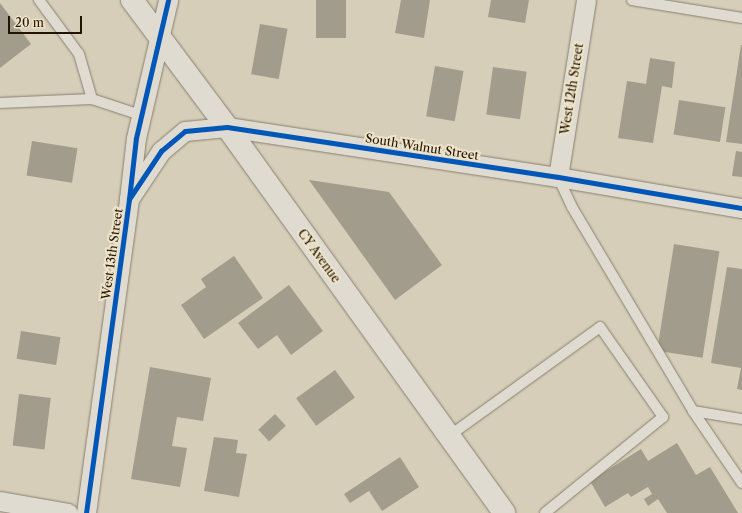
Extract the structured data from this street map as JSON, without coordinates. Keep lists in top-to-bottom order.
{
  "streets": {
    "main road": ["CY Avenue"],
    "street": ["West 12th Street", "South Walnut Street", "West 13th Street"]
  },
  "crossings": [
    ["West 12th Street", "South Walnut Street"],
    ["South Walnut Street", "West 13th Street"],
    ["South Walnut Street", "CY Avenue"],
    ["West 13th Street", "CY Avenue"]
  ],
  "scale_bar": "20 m"
}
